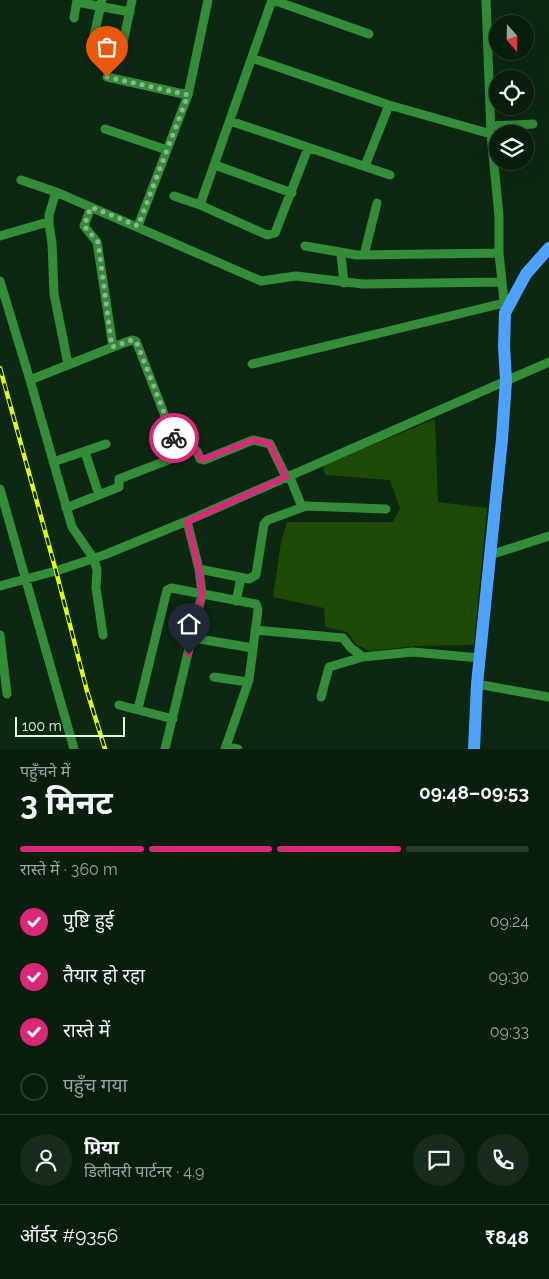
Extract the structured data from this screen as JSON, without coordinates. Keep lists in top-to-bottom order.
{
  "scale_bar": "100 m",
  "north": "bottom",
  "page": {
    "scale": "100 m",
    "heading": ["3 मिनट", "पहुँचने में", "09:48–09:53"],
    "panel": [
      "प्रिया",
      "डिलीवरी पार्टनर · 4.9",
      "ऑर्डर #9356",
      "₹848"
    ],
    "bar": "रास्ते में · 360 m",
    "list": [
      ["पुष्टि हुई", "09:24"],
      ["तैयार हो रहा", "09:30"],
      ["रास्ते में", "09:33"],
      "पहुँच गया"
    ]
  }
}
